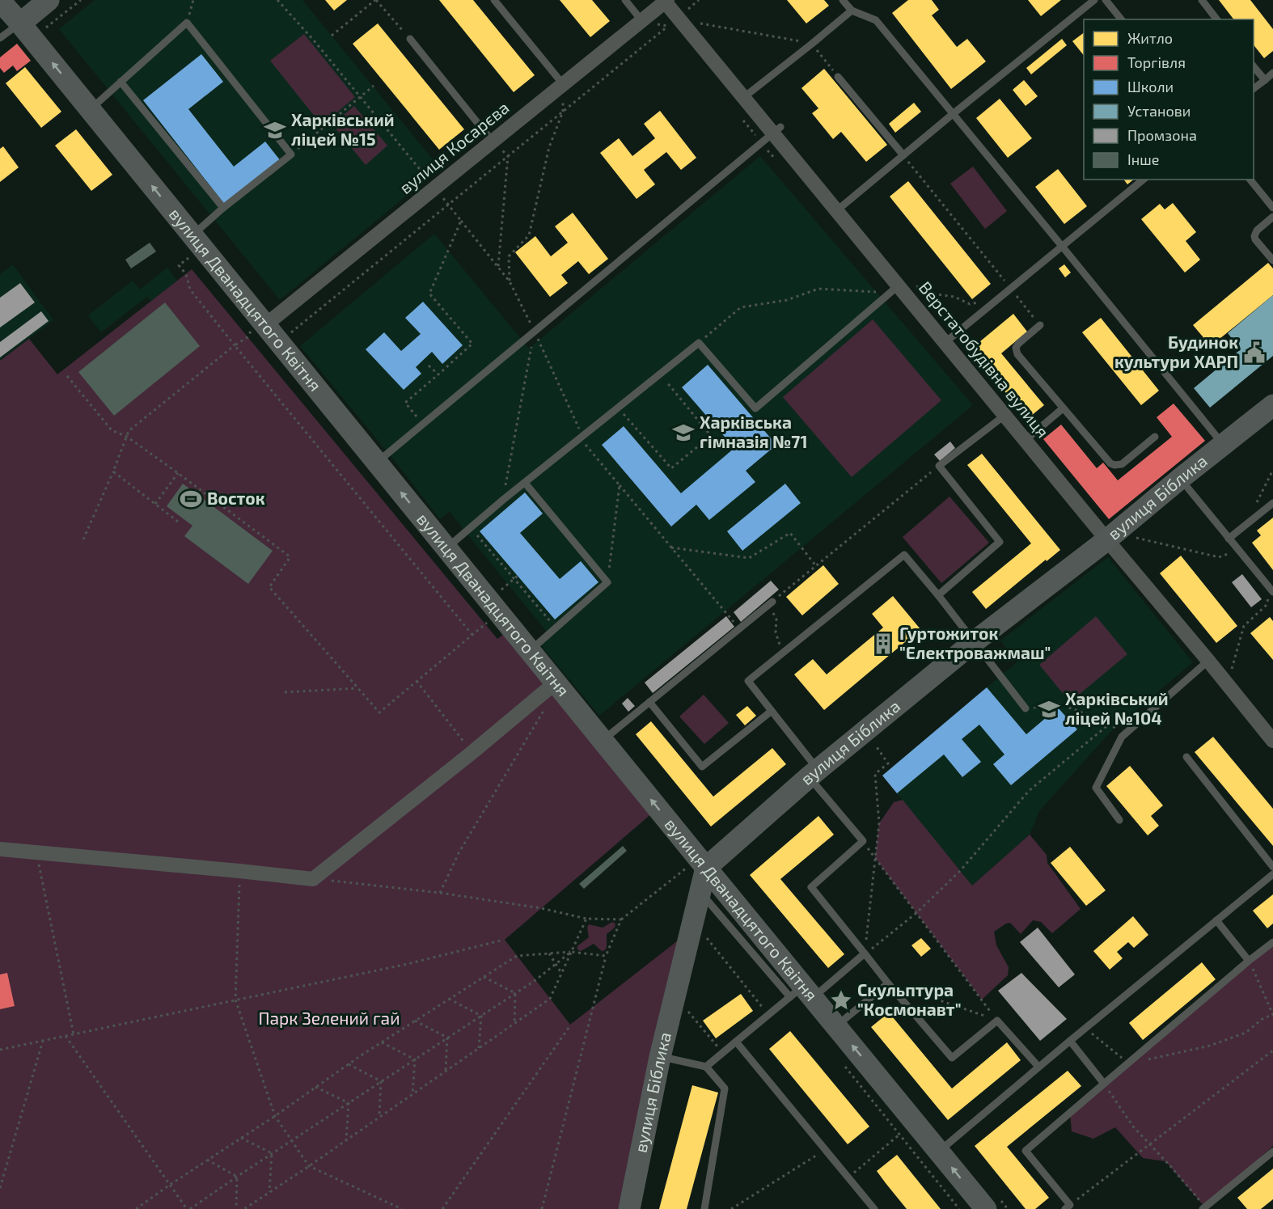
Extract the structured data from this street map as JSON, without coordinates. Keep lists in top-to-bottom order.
{
  "streets": {
    "street": [
      "вулиця Косарєва",
      "вулиця Дванадцятого Квітня",
      "Верстатобудівна вулиця",
      "вулиця Біблика"
    ]
  },
  "crossings": [
    ["вулиця Косарєва", "вулиця Дванадцятого Квітня"],
    ["вулиця Косарєва", "Верстатобудівна вулиця"],
    ["вулиця Дванадцятого Квітня", "вулиця Біблика"],
    ["Верстатобудівна вулиця", "вулиця Біблика"]
  ],
  "one_way": ["вулиця Дванадцятого Квітня"],
  "parks": ["Парк Зелений гай"],
  "places": {
    "school or university": ["Харківський ліцей №15", "Харківська гімназія №71", "Харківський ліцей №104"],
    "public building": ["Будинок культури ХАРП"],
    "sports": ["Восток"],
    "building": ["Гуртожиток \"Електроважмаш\""],
    "place": ["Скульптура \"Космонавт\""]
  },
  "legend": [
    "Житло",
    "Торгівля",
    "Школи",
    "Установи",
    "Промзона",
    "Інше"
  ]
}
